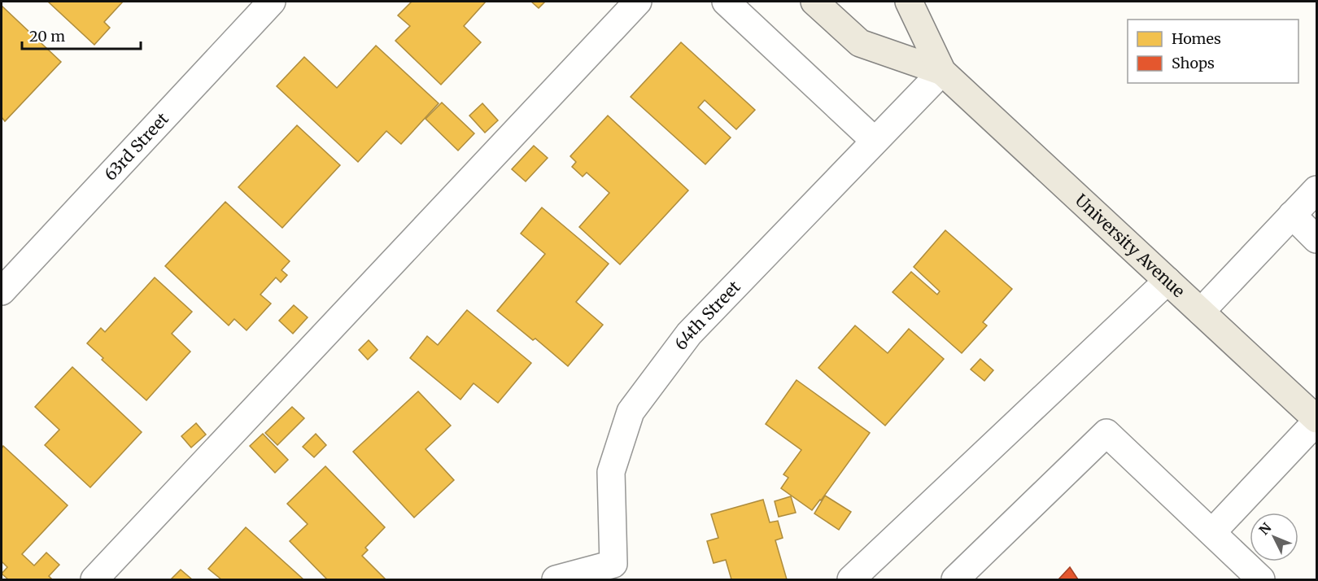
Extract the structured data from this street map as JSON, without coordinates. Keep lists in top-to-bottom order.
{
  "streets": {
    "main road": ["University Avenue"],
    "street": ["63rd Street", "64th Street"]
  },
  "crossings": [
    ["University Avenue", "64th Street"]
  ],
  "legend": ["Homes", "Shops"],
  "scale_bar": "20 m",
  "north": "top left"
}
